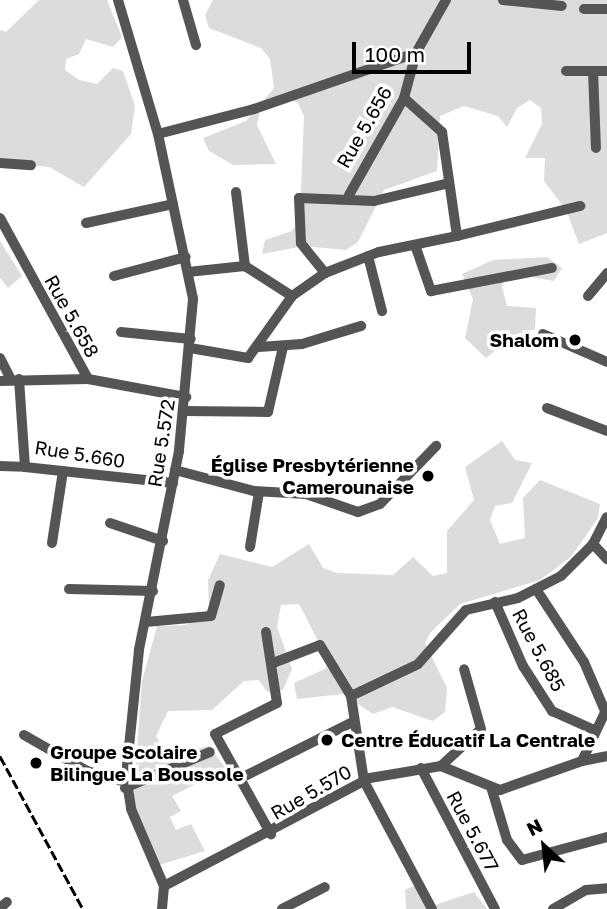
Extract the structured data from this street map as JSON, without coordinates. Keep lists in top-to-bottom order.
{
  "streets": {
    "street": [
      "Rue 5.656",
      "Rue 5.658",
      "Rue 5.572",
      "Rue 5.660",
      "Rue 5.685",
      "Rue 5.570",
      "Rue 5.677"
    ]
  },
  "crossings": [
    ["Rue 5.658", "Rue 5.572"],
    ["Rue 5.572", "Rue 5.660"],
    ["Rue 5.572", "Rue 5.570"],
    ["Rue 5.570", "Rue 5.677"]
  ],
  "places": [
    "Shalom",
    "Église Presbytérienne Camerounaise",
    "Centre Éducatif La Centrale",
    "Groupe Scolaire Bilingue La Boussole"
  ],
  "scale_bar": "100 m",
  "north": "top left"
}
